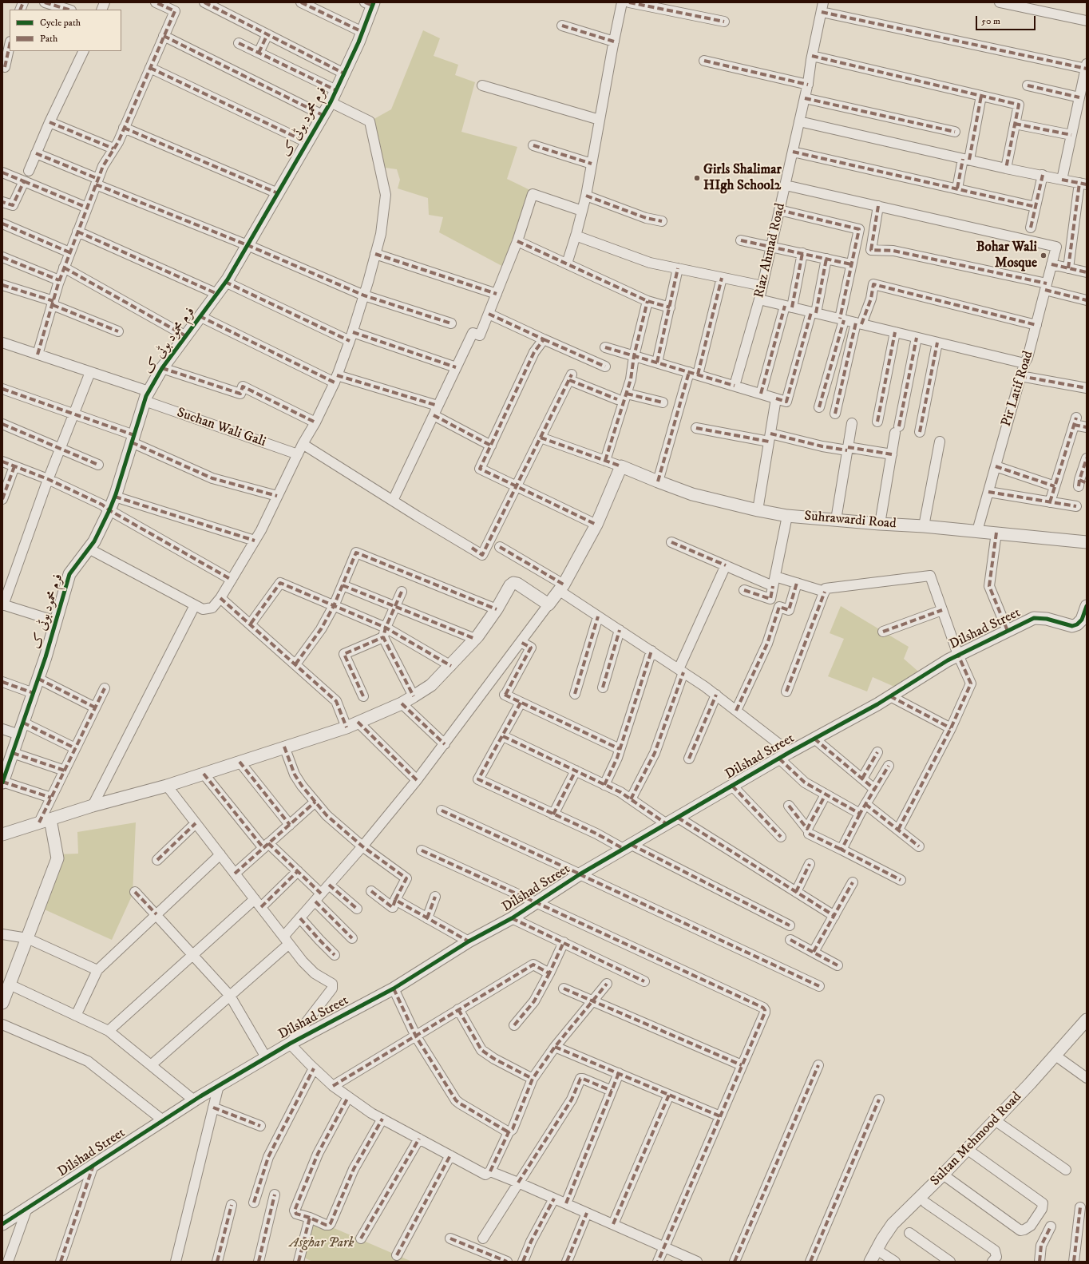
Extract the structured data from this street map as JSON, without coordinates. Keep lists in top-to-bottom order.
{
  "streets": {
    "street": [
      "فرم محمود بوٹی ک",
      "Riaz Ahmad Road",
      "Pir Latif Road",
      "Suchan Wali Gali",
      "Suhrawardi Road",
      "Dilshad Street",
      "Sultan Mehmood Road"
    ]
  },
  "crossings": [
    ["فرم محمود بوٹی ک", "Suchan Wali Gali"],
    ["Pir Latif Road", "Suhrawardi Road"]
  ],
  "parks": ["Asghar Park"],
  "places": ["Girls Shalimar HIgh School2", "Bohar Wali Mosque"],
  "legend": ["Cycle path", "Path"],
  "scale_bar": "50 m"
}
